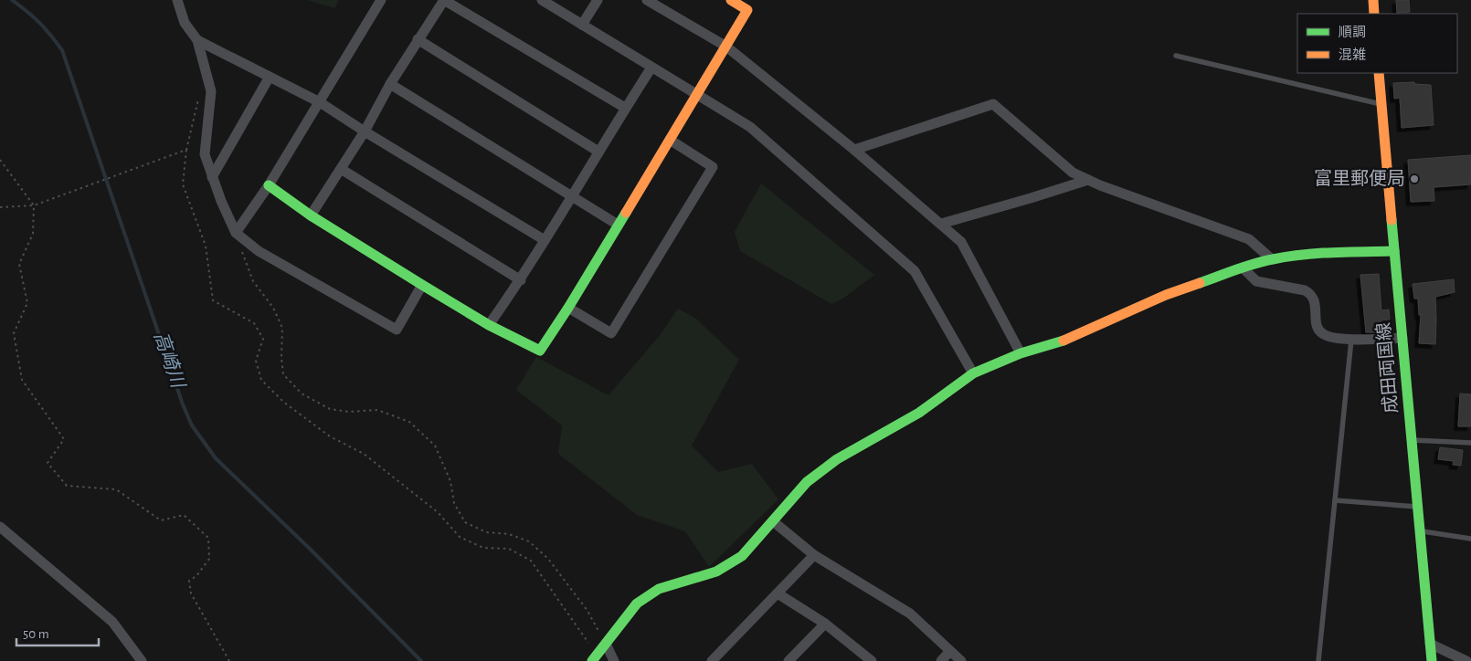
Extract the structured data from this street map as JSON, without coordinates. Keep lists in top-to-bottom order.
{
  "streets": {
    "street": ["成田両国線"]
  },
  "water": ["高崎川"],
  "places": ["富里郵便局"],
  "legend": ["順調", "混雑"],
  "scale_bar": "50 m"
}
